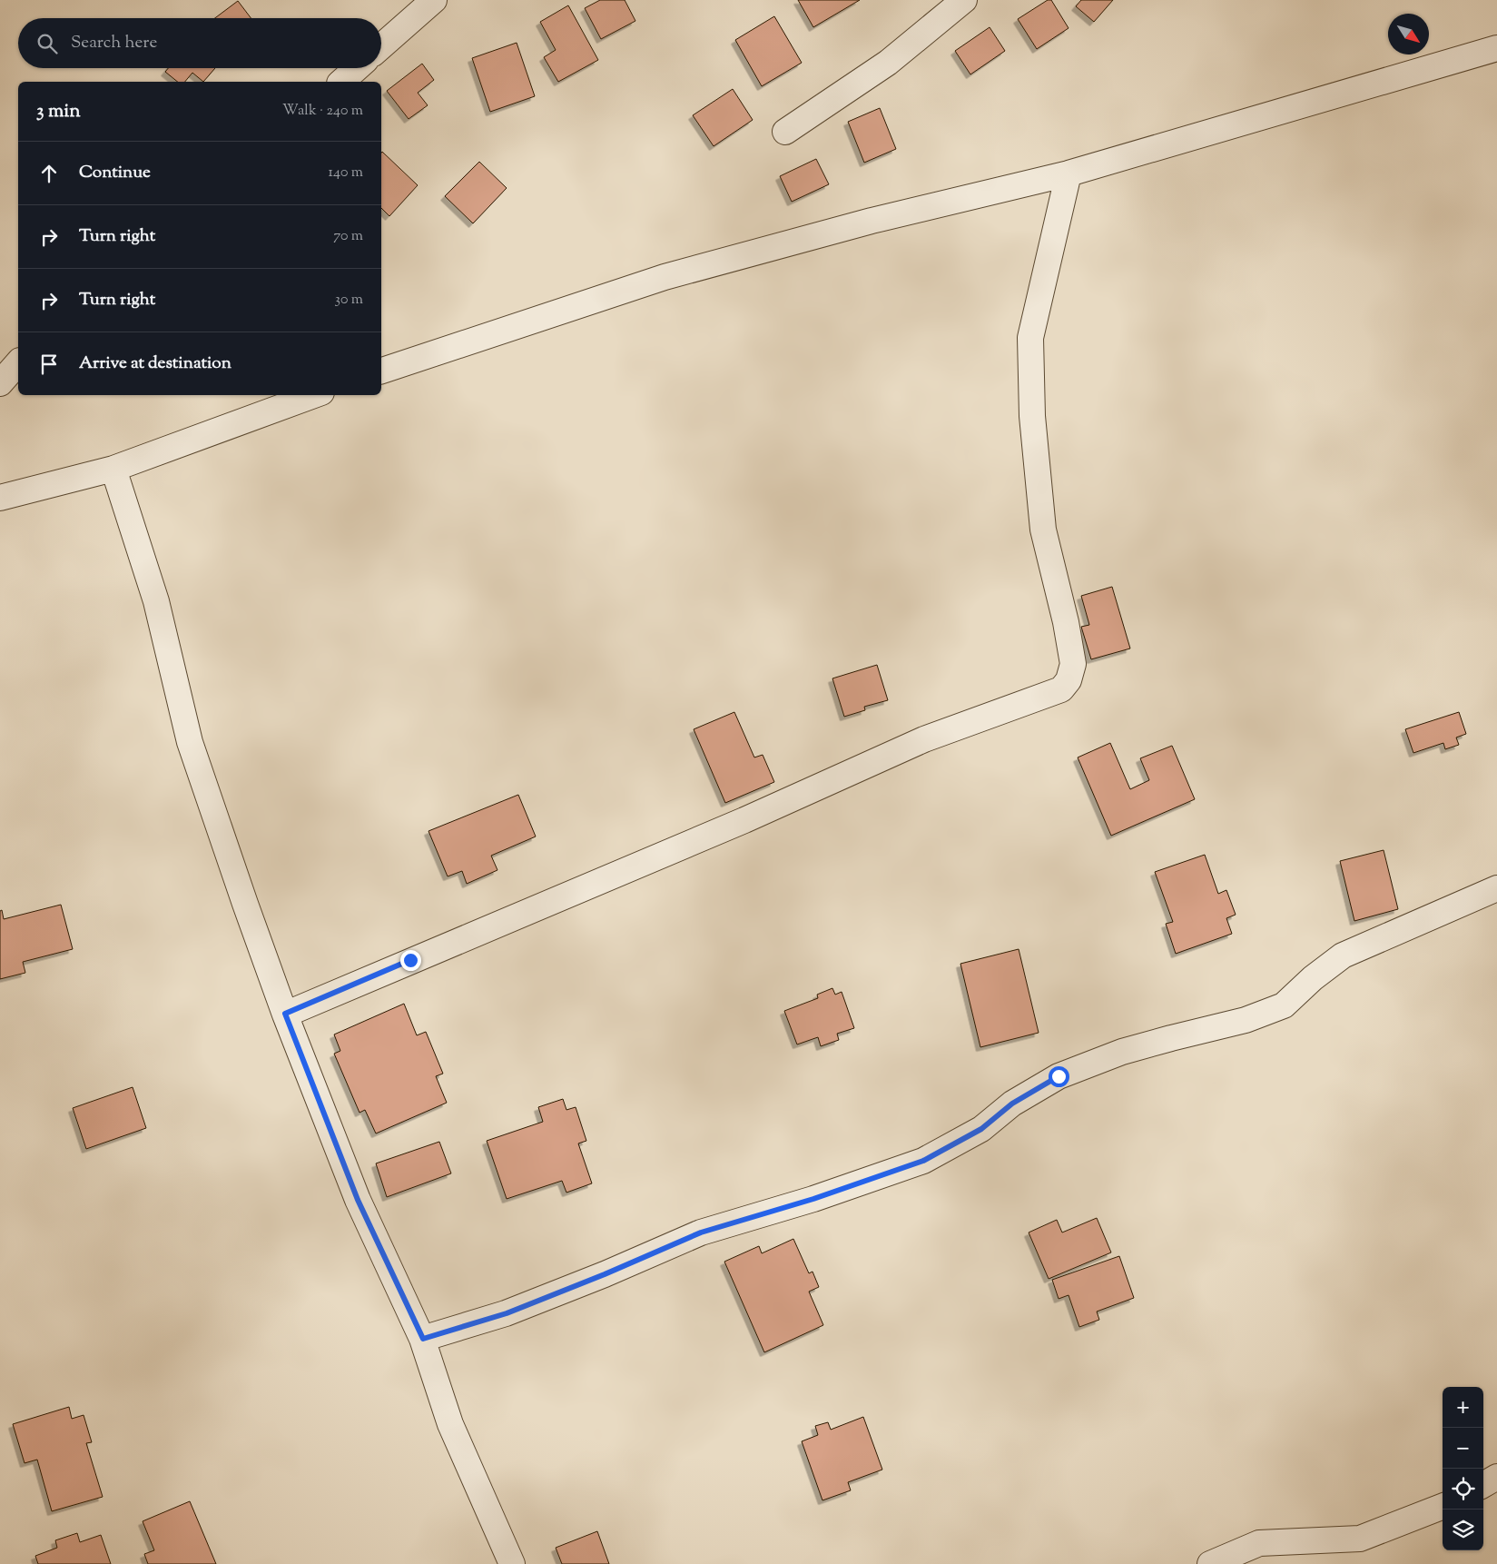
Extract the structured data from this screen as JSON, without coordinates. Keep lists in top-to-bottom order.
{
  "north": "bottom right",
  "page": {
    "search": "Search here",
    "heading": ["3 min", "Walk · 240 m"],
    "list": [
      ["Continue", "140 m"],
      ["Turn right", "70 m"],
      ["Turn right", "30 m"],
      "Arrive at destination"
    ],
    "map_buttons": ["+", "−"]
  }
}
